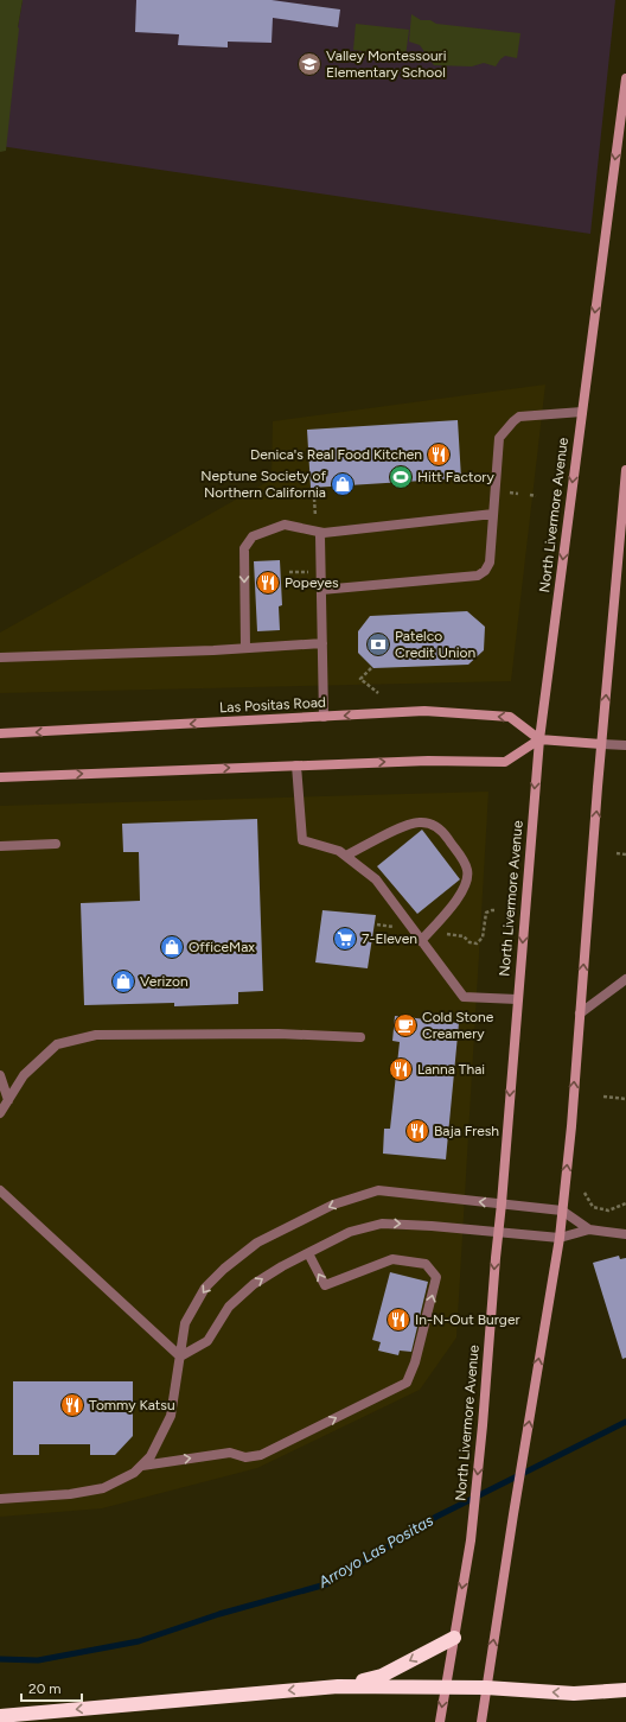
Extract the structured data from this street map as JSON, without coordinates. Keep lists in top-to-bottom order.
{
  "streets": {
    "main road": ["North Livermore Avenue", "Las Positas Road"]
  },
  "crossings": [
    ["North Livermore Avenue", "Las Positas Road"]
  ],
  "water": ["Arroyo Las Positas"],
  "places": {
    "school or university": ["Valley Montessouri Elementary School"],
    "restaurant": [
      "Denica's Real Food Kitchen",
      "Popeyes",
      "Lanna Thai",
      "Baja Fresh",
      "In-N-Out Burger",
      "Tommy Katsu"
    ],
    "sports": ["Hitt Factory"],
    "shop": ["Neptune Society of Northern California", "OfficeMax", "Verizon"],
    "bank": ["Patelco Credit Union"],
    "supermarket": ["7-Eleven"],
    "cafe": ["Cold Stone Creamery"]
  },
  "scale_bar": "20 m"
}
